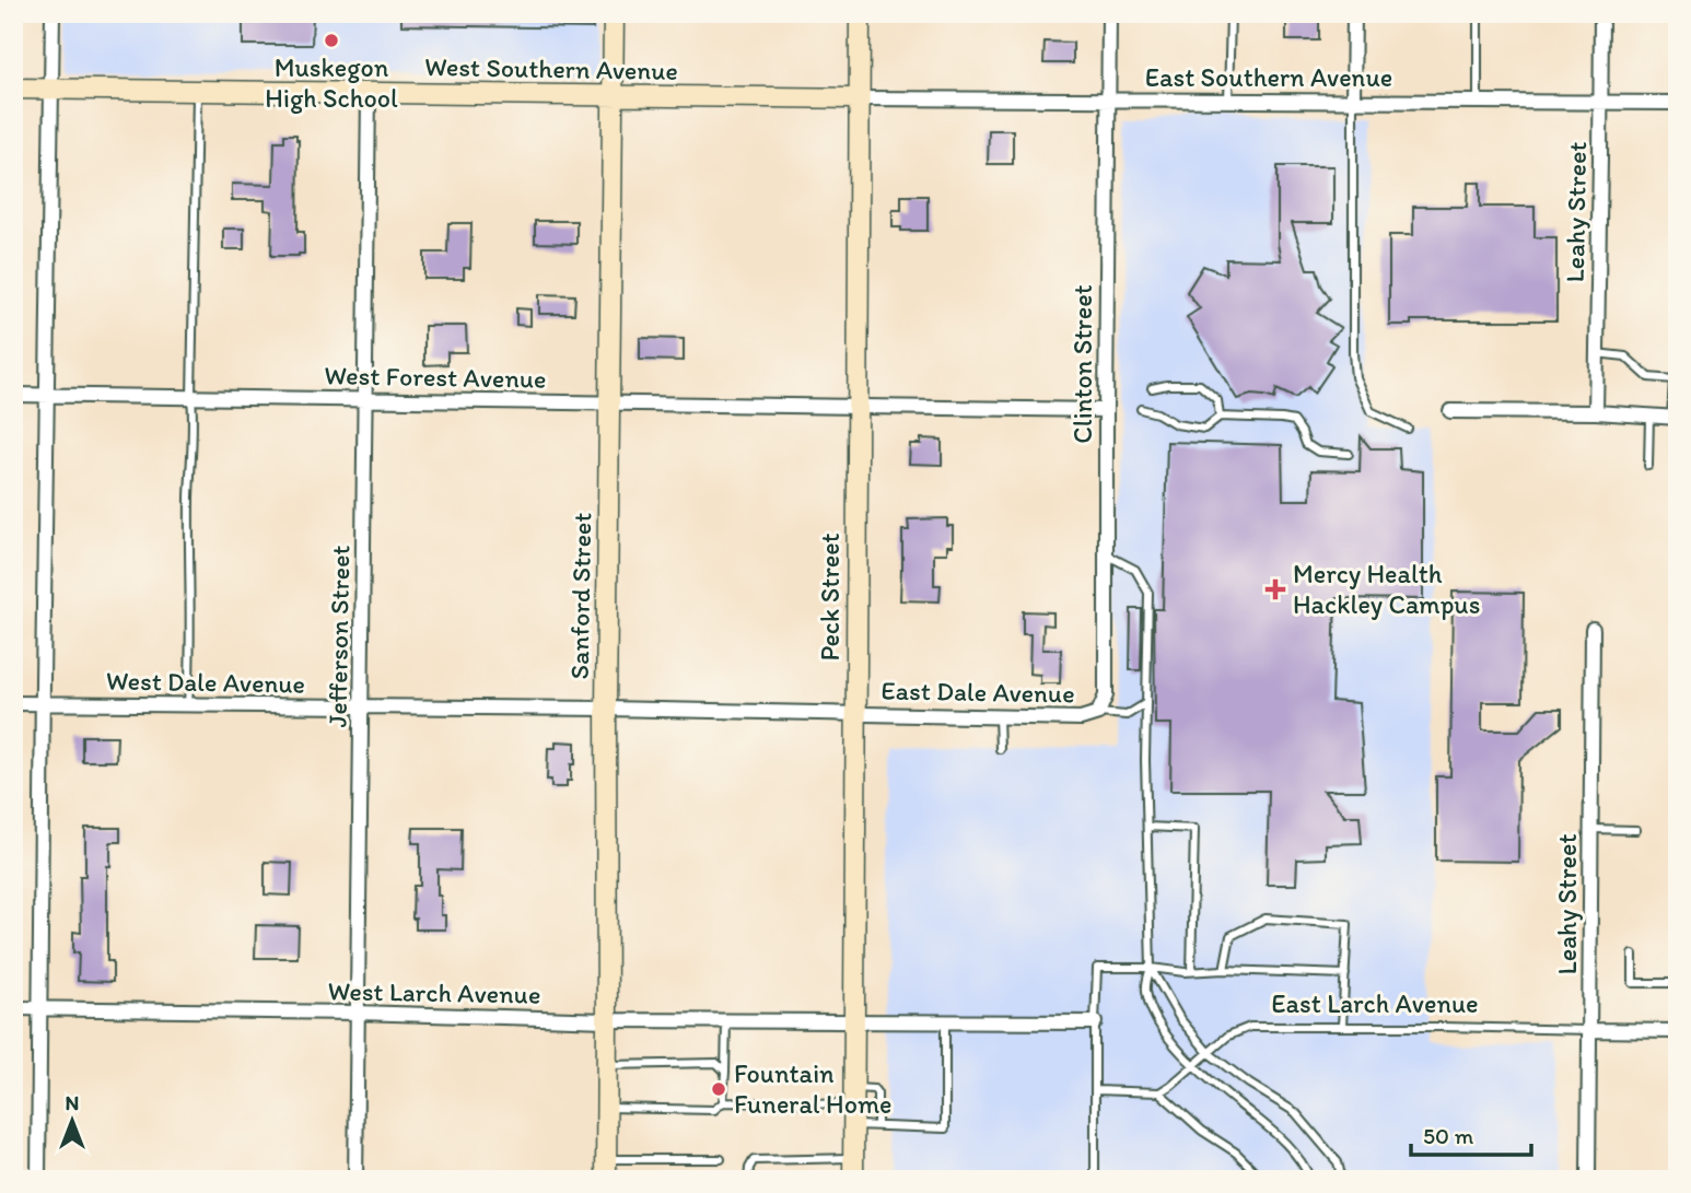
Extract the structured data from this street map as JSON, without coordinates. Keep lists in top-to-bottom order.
{
  "streets": {
    "street": [
      "West Southern Avenue",
      "East Southern Avenue",
      "Leahy Street",
      "Clinton Street",
      "West Forest Avenue",
      "Sanford Street",
      "Peck Street",
      "Jefferson Street",
      "West Dale Avenue",
      "East Dale Avenue",
      "West Larch Avenue",
      "East Larch Avenue"
    ]
  },
  "crossings": [
    ["West Southern Avenue", "East Southern Avenue"],
    ["West Southern Avenue", "Sanford Street"],
    ["West Southern Avenue", "Peck Street"],
    ["West Southern Avenue", "Jefferson Street"],
    ["East Southern Avenue", "Leahy Street"],
    ["East Southern Avenue", "Clinton Street"],
    ["East Southern Avenue", "Peck Street"],
    ["Leahy Street", "East Larch Avenue"],
    ["Clinton Street", "West Forest Avenue"],
    ["Clinton Street", "East Dale Avenue"],
    ["West Forest Avenue", "Sanford Street"],
    ["West Forest Avenue", "Peck Street"],
    ["West Forest Avenue", "Jefferson Street"],
    ["Sanford Street", "West Dale Avenue"],
    ["Sanford Street", "West Larch Avenue"],
    ["Peck Street", "West Dale Avenue"],
    ["Peck Street", "East Dale Avenue"],
    ["Peck Street", "West Larch Avenue"],
    ["Jefferson Street", "West Dale Avenue"],
    ["Jefferson Street", "West Larch Avenue"],
    ["West Dale Avenue", "East Dale Avenue"]
  ],
  "places": {
    "other": ["Muskegon High School", "Fountain Funeral Home"],
    "health": ["Mercy Health Hackley Campus"]
  },
  "scale_bar": "50 m",
  "north": "top"
}
